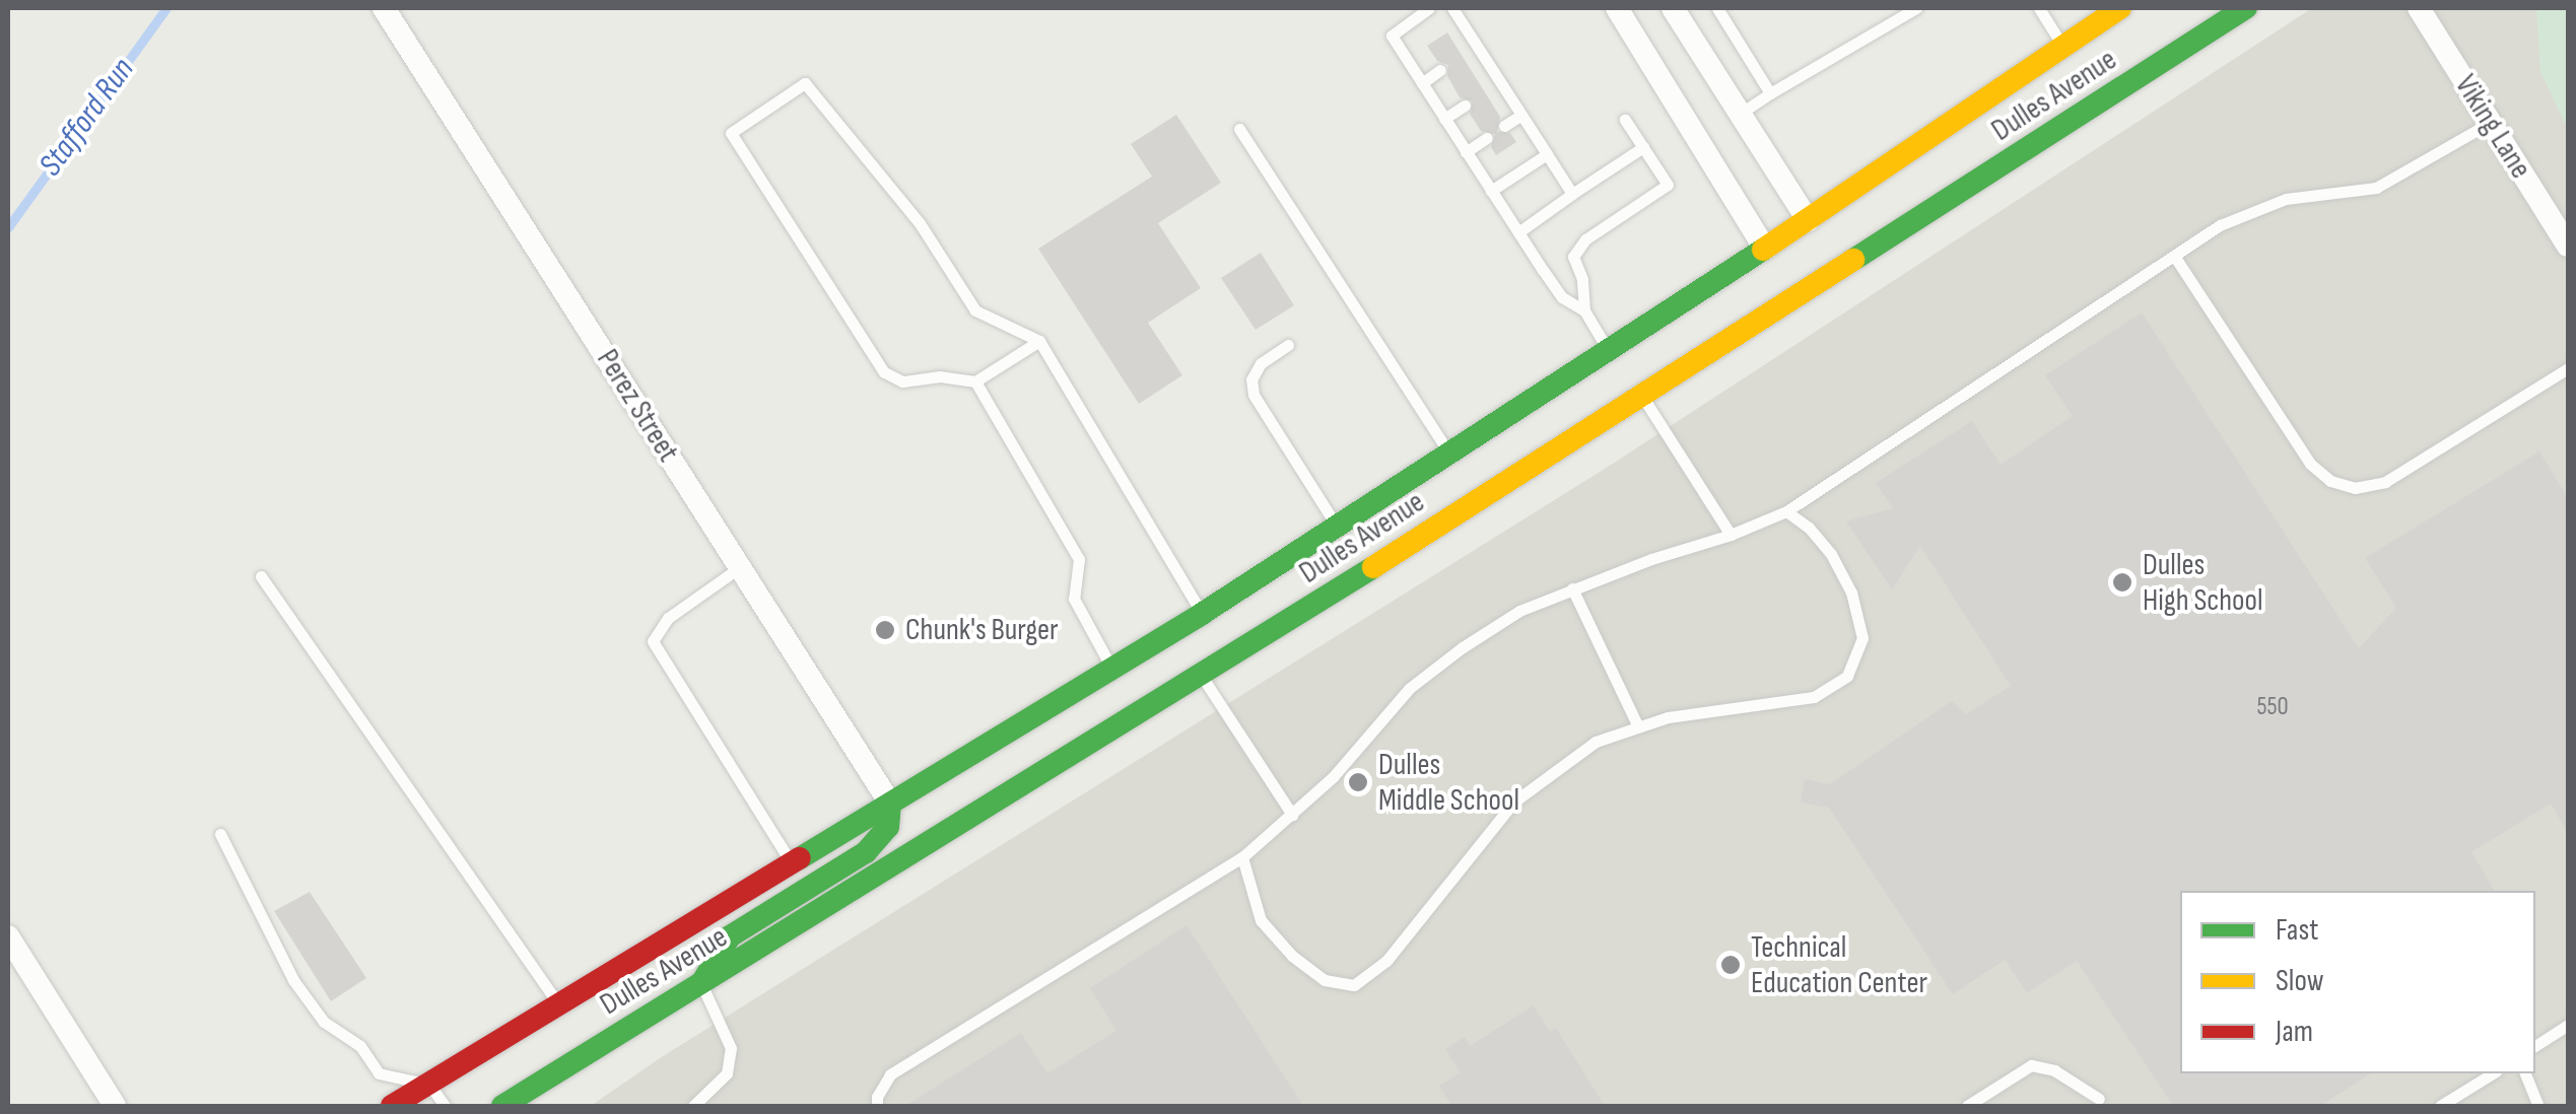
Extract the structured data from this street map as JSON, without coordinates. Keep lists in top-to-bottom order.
{
  "streets": {
    "main road": ["Dulles Avenue"],
    "street": ["Viking Lane", "Perez Street"]
  },
  "crossings": [
    ["Dulles Avenue", "Perez Street"]
  ],
  "water": ["Stafford Run"],
  "places": [
    "Dulles High School",
    "Chunk's Burger",
    "Dulles Middle School",
    "Technical Education Center"
  ],
  "house_numbers": ["550"],
  "legend": ["Fast", "Slow", "Jam"]
}
